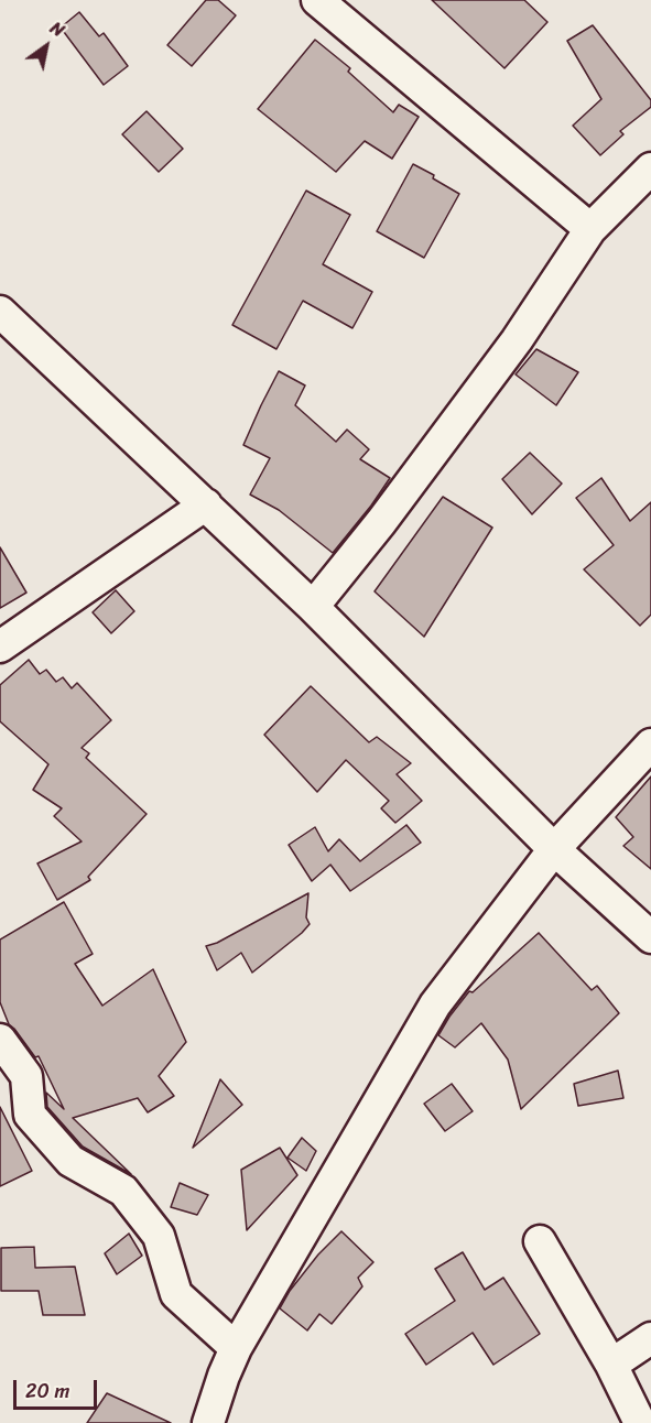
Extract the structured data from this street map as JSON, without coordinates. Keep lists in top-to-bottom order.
{
  "scale_bar": "20 m",
  "north": "top right"
}
